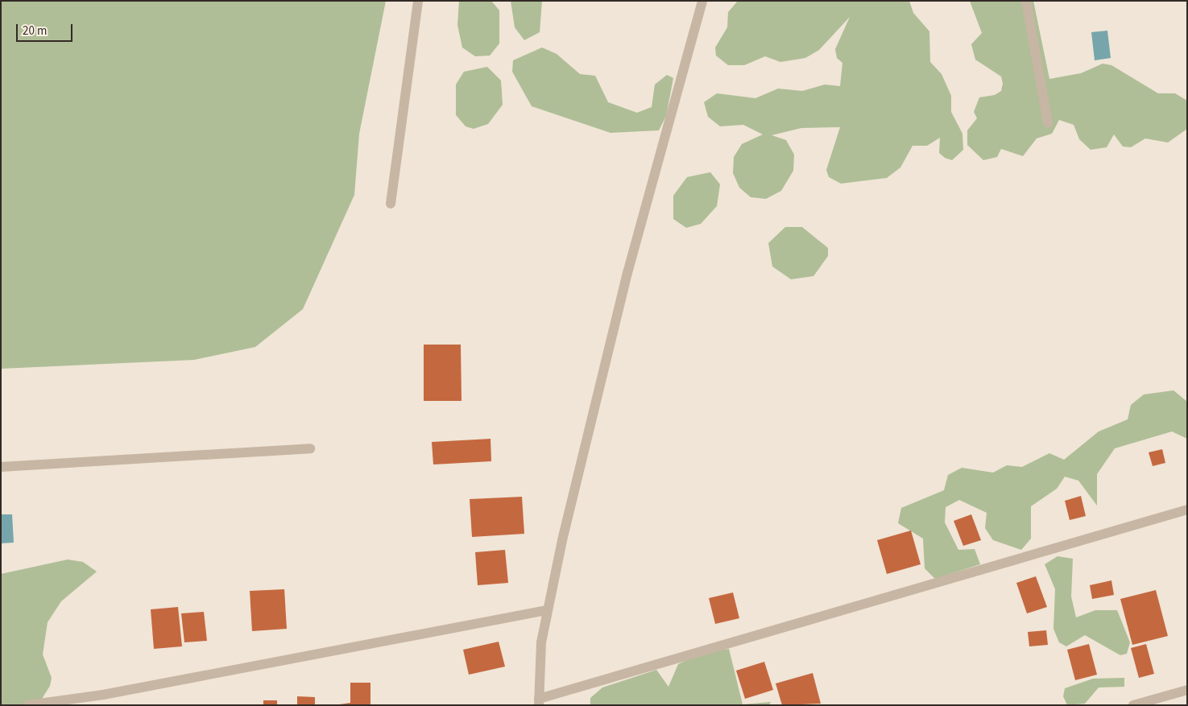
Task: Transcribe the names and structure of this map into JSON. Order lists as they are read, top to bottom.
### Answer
{
  "scale_bar": "20 m"
}
